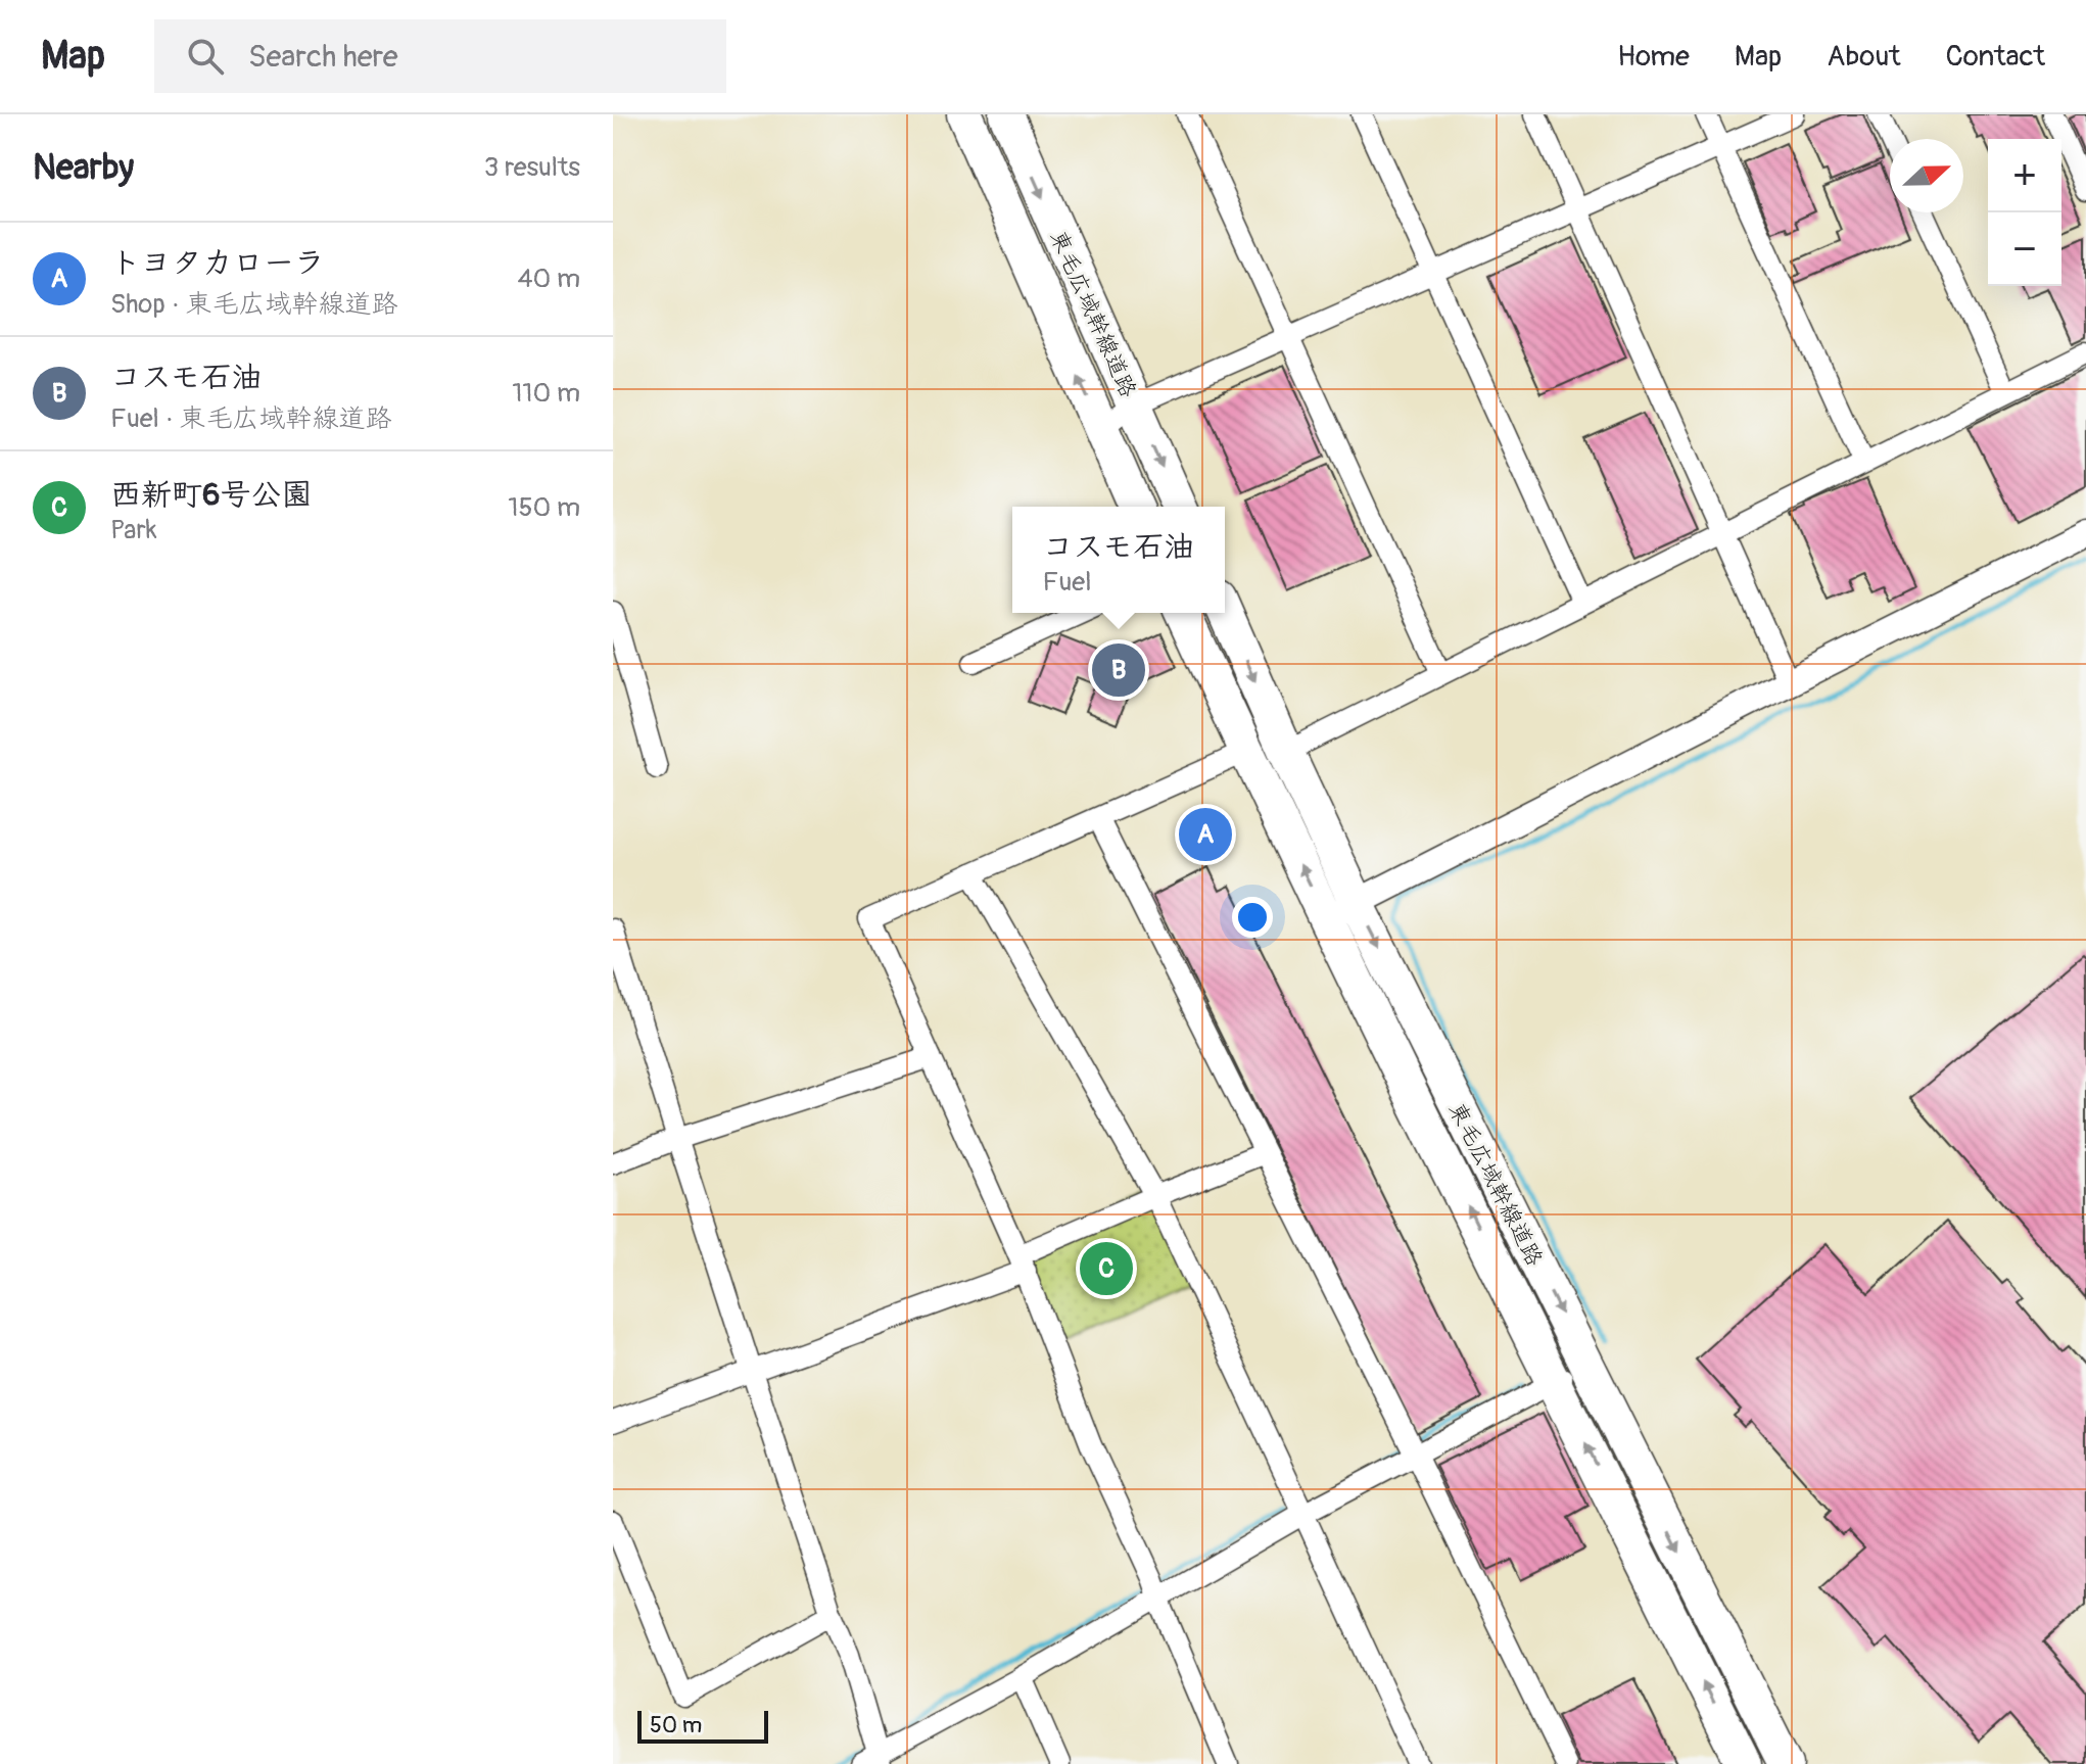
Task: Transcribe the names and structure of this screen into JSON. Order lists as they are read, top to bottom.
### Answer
{
  "streets": {
    "highway": ["東毛広域幹線道路"]
  },
  "scale_bar": "50 m",
  "north": "right",
  "page": {
    "header": "Map",
    "search": "Search here",
    "nav": [
      "Home",
      "Map",
      "About",
      "Contact"
    ],
    "heading": ["Nearby", "3 results"],
    "map_buttons": ["+", "−"],
    "list": [
      {
        "mark": "A",
        "name": "トヨタカローラ",
        "note": "Shop · 東毛広域幹線道路",
        "value": "40 m"
      },
      {
        "mark": "B",
        "name": "コスモ石油",
        "note": "Fuel · 東毛広域幹線道路",
        "value": "110 m"
      },
      {
        "mark": "C",
        "name": "西新町6号公園",
        "note": "Park",
        "value": "150 m"
      }
    ],
    "popup": ["コスモ石油", "Fuel"],
    "pins": ["B", "A", "C"],
    "scale": "50 m"
  }
}
